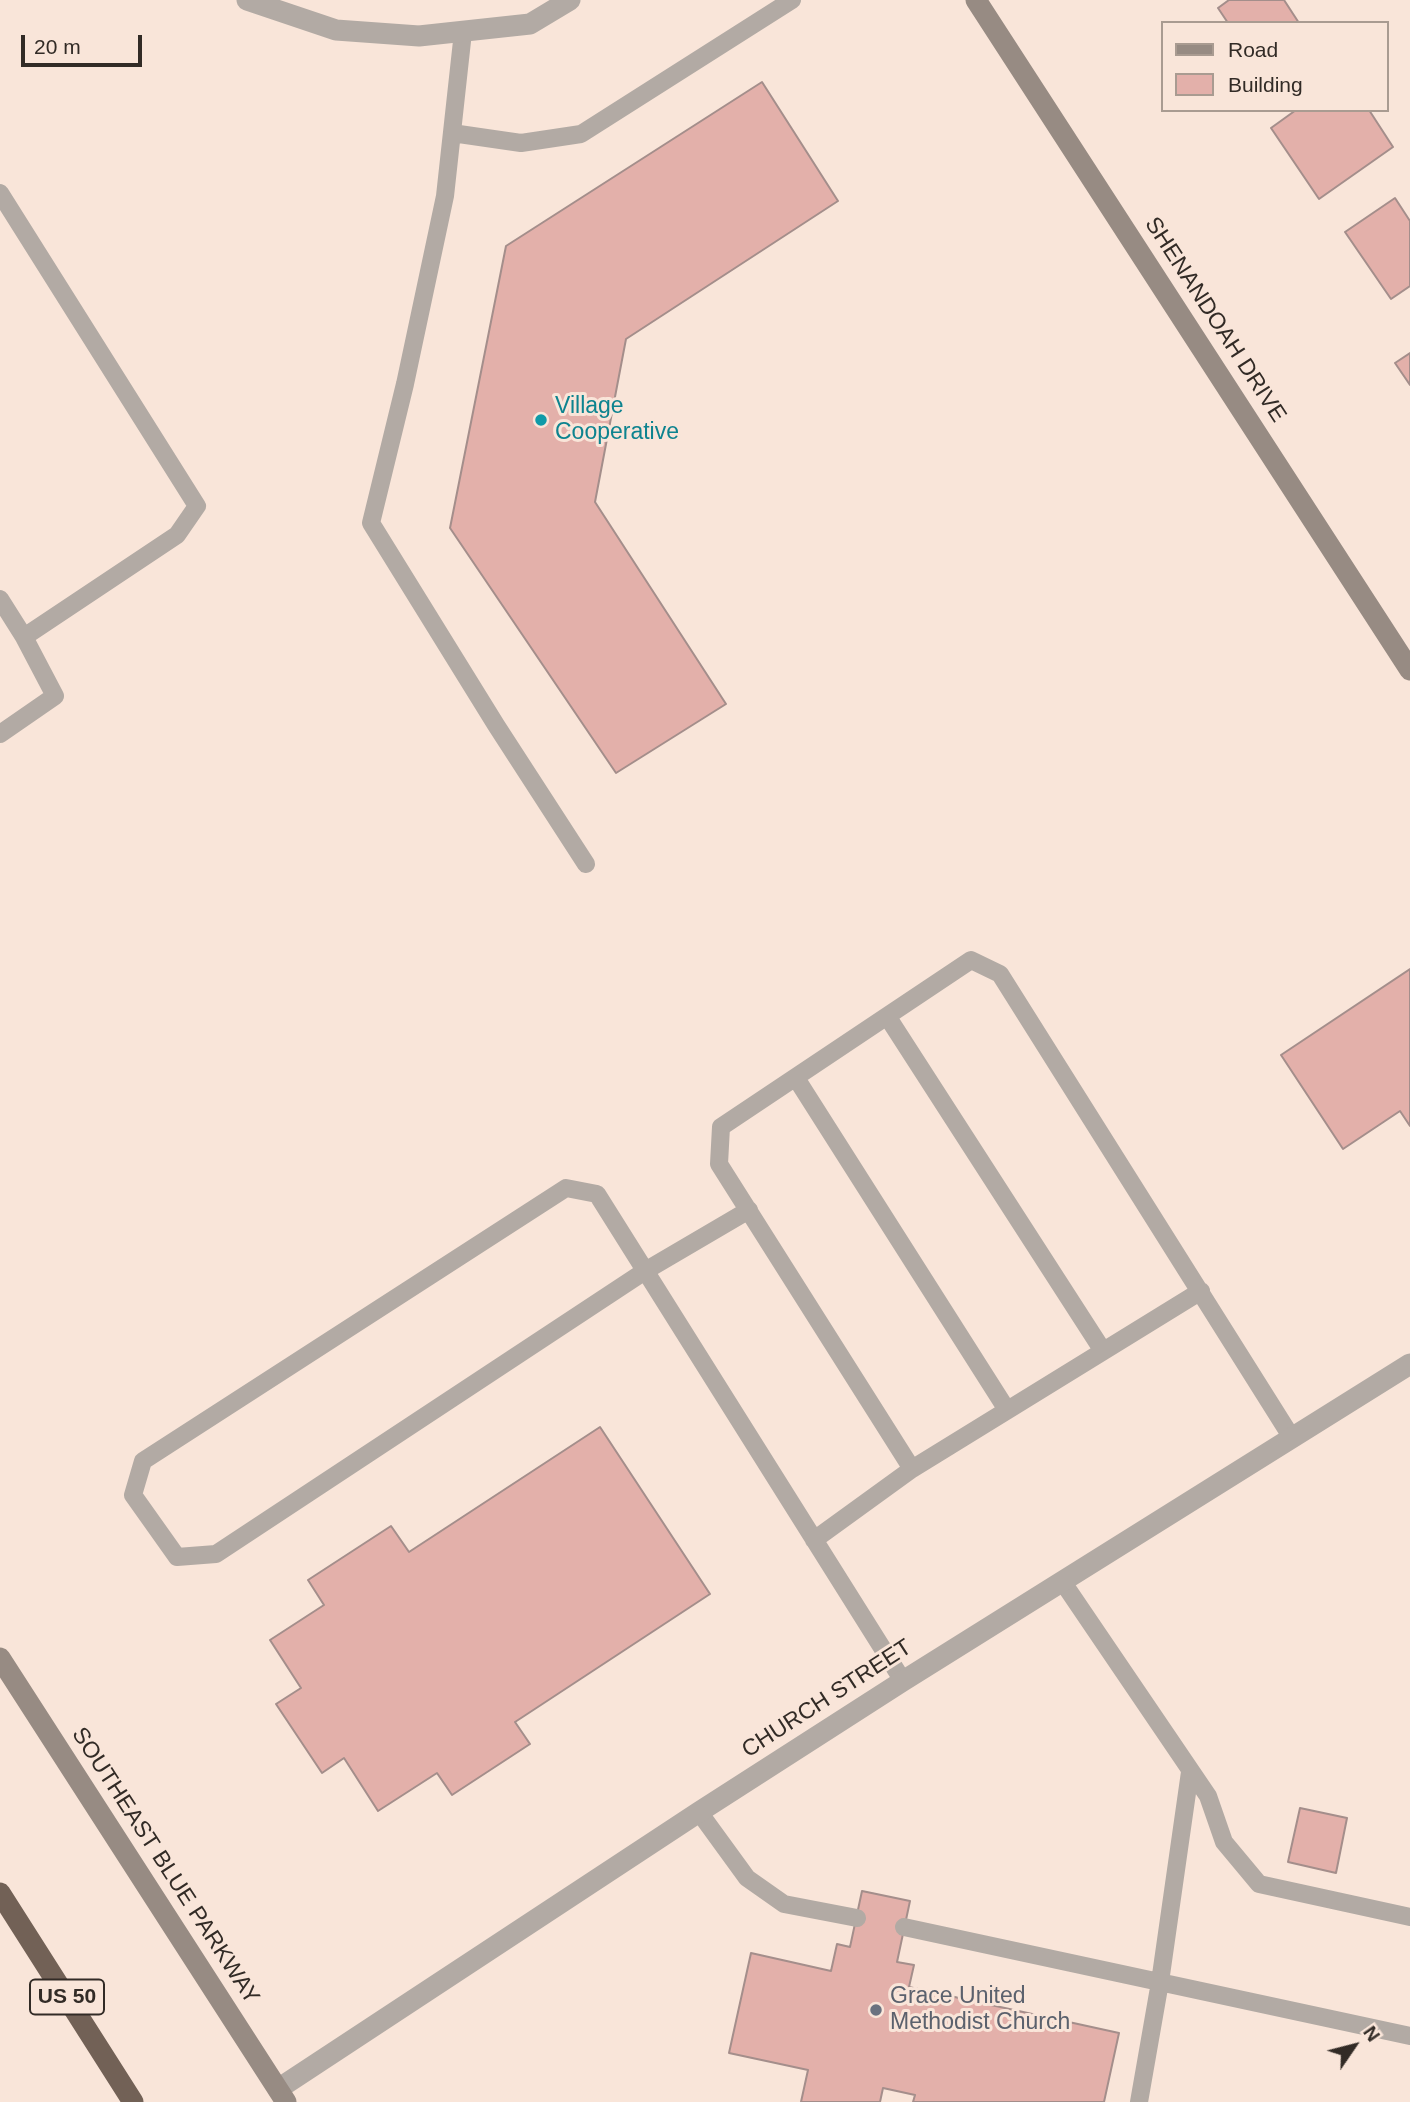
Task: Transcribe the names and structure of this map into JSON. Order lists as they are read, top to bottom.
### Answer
{
  "streets": {
    "highway": ["US 50"],
    "street": ["SHENANDOAH DRIVE", "CHURCH STREET", "SOUTHEAST BLUE PARKWAY"]
  },
  "crossings": [
    ["CHURCH STREET", "SOUTHEAST BLUE PARKWAY"]
  ],
  "places": ["Village Cooperative", "Grace United Methodist Church"],
  "legend": ["Road", "Building"],
  "scale_bar": "20 m",
  "north": "top right"
}
